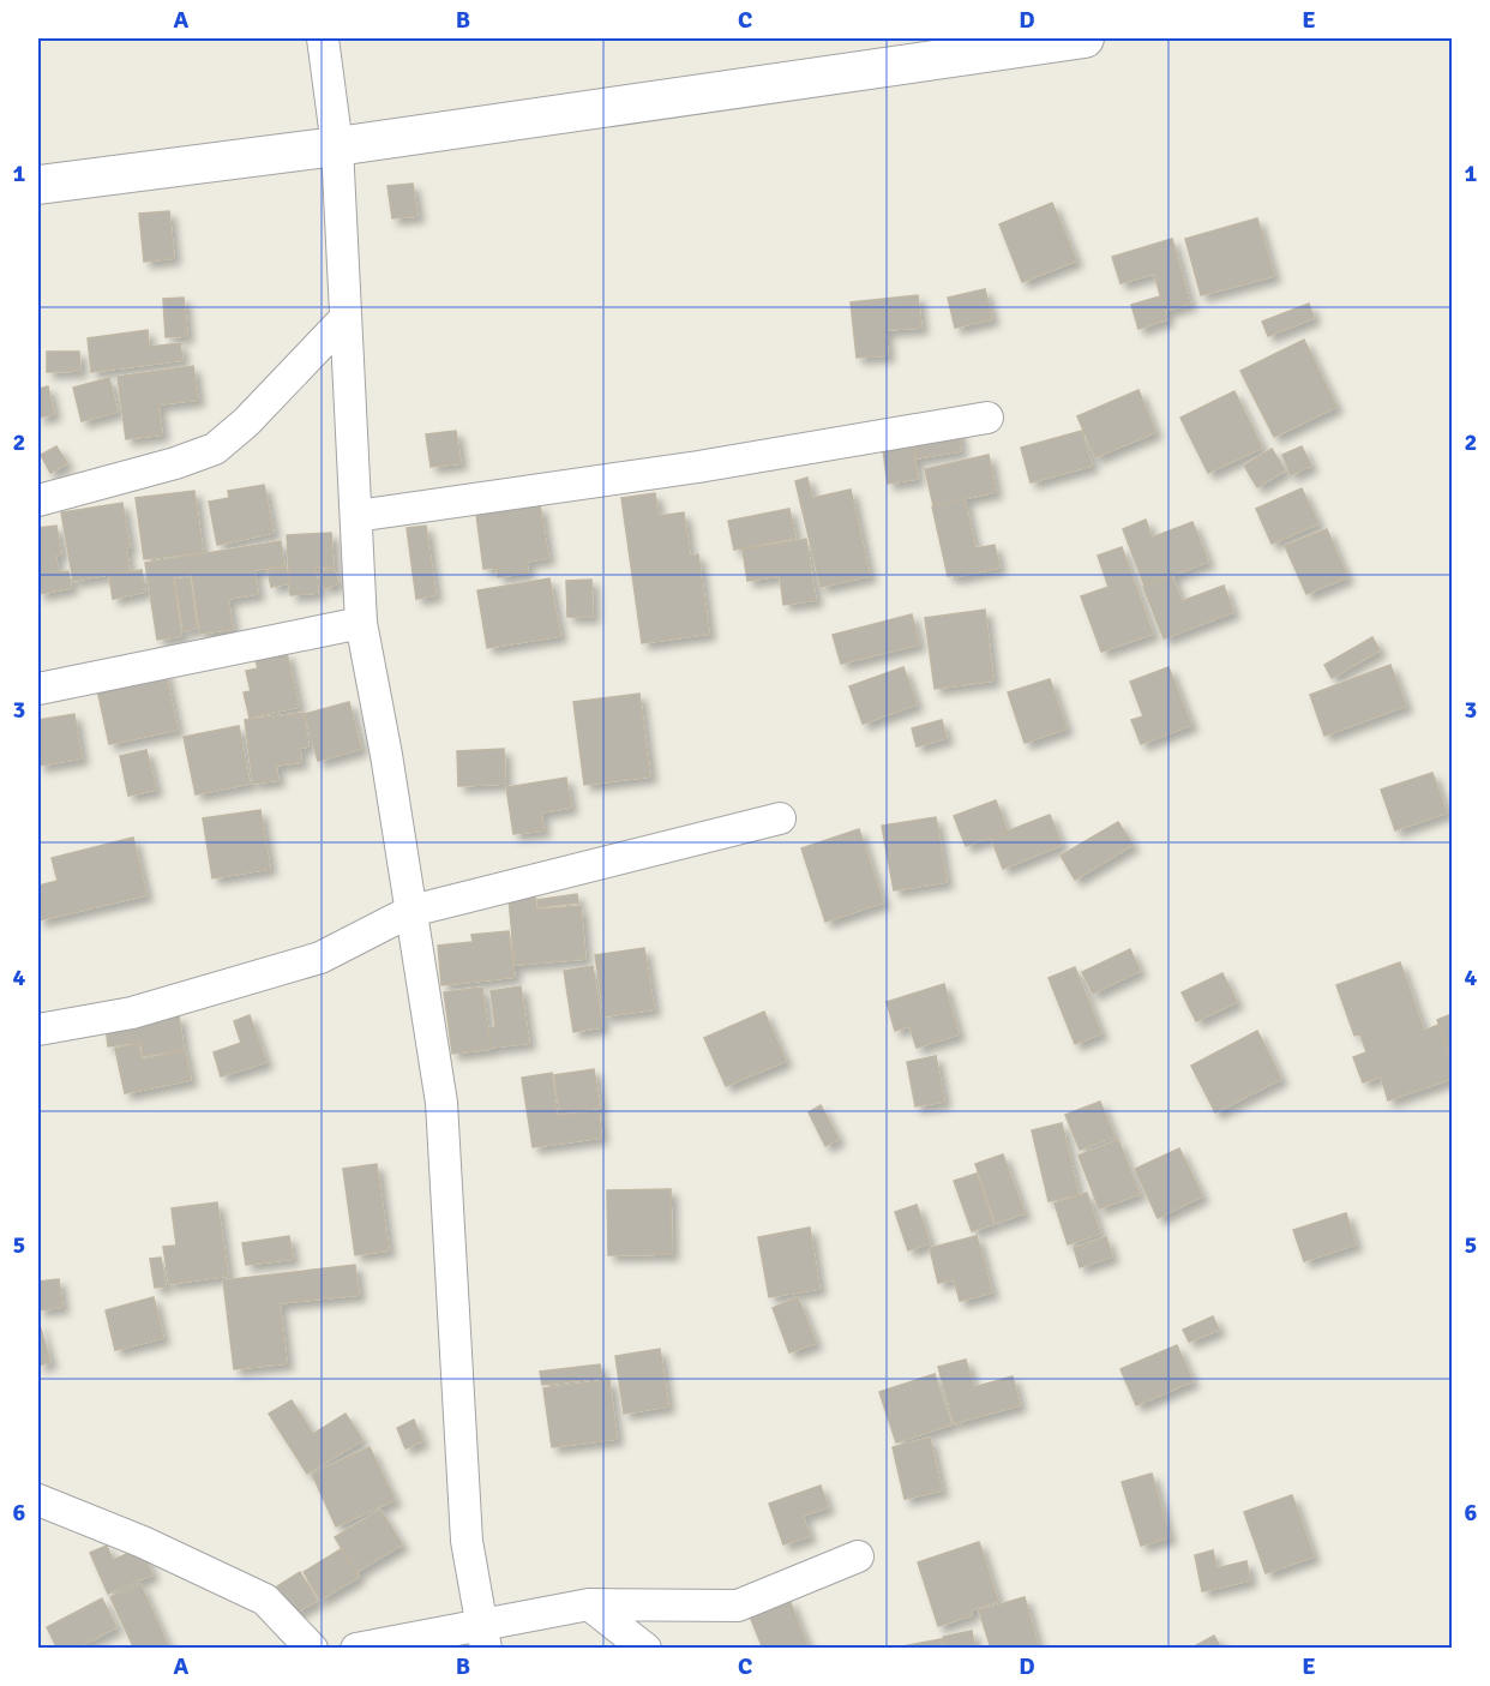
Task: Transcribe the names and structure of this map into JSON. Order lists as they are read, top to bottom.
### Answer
{
  "grid": {
    "columns": [
      "A",
      "B",
      "C",
      "D",
      "E"
    ],
    "rows": [
      "1",
      "2",
      "3",
      "4",
      "5",
      "6"
    ]
  }
}
